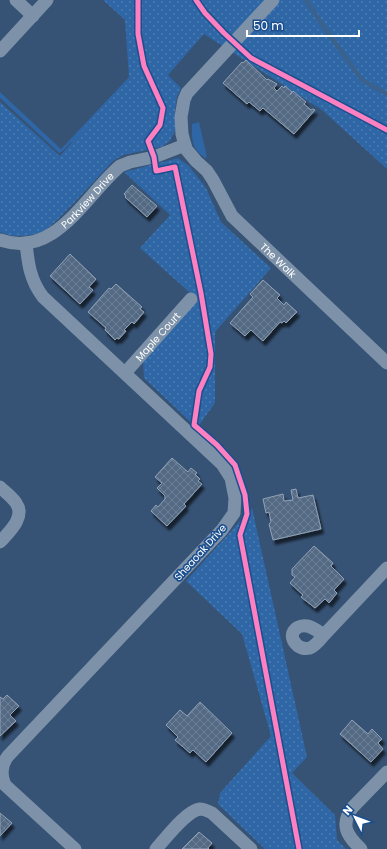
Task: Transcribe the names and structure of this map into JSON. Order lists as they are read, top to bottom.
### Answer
{
  "streets": {
    "street": [
      "Parkview Drive",
      "The Walk",
      "Maple Court",
      "Sheaoak Drive"
    ]
  },
  "crossings": [
    ["Parkview Drive", "The Walk"],
    ["Parkview Drive", "Sheaoak Drive"],
    ["Maple Court", "Sheaoak Drive"]
  ],
  "scale_bar": "50 m",
  "north": "top left"
}
